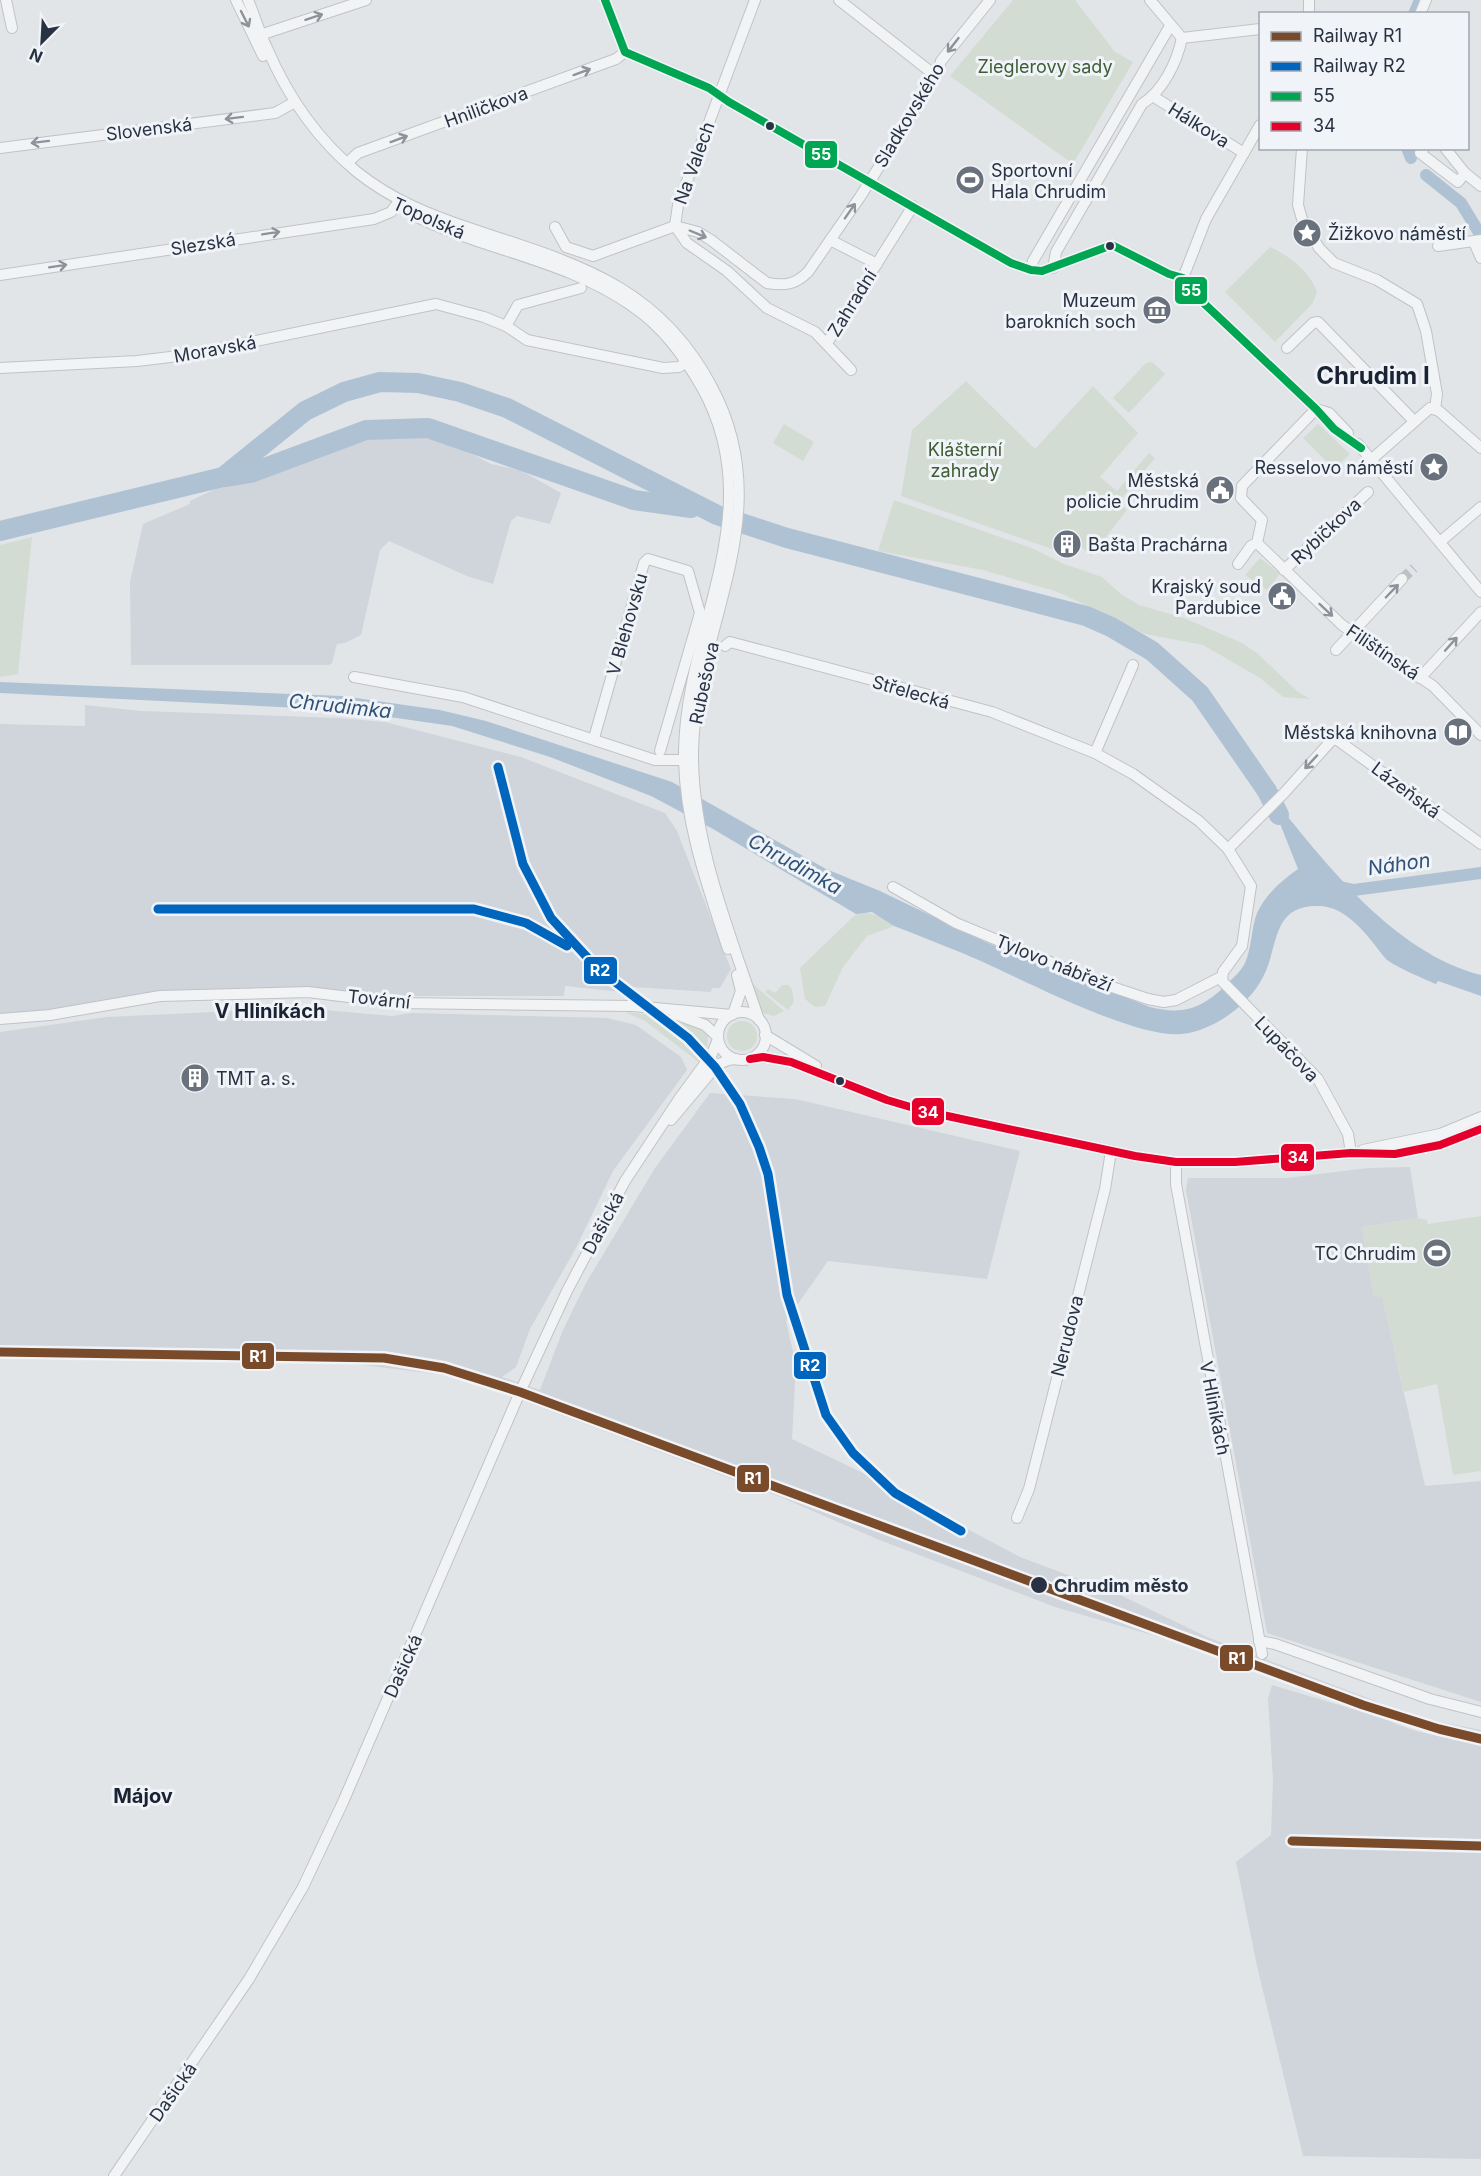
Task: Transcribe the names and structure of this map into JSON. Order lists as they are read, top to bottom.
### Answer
{
  "streets": {
    "street": [
      "Hniličkova",
      "Sladkovského",
      "Hálkova",
      "Slovenská",
      "Na Valech",
      "Topolská",
      "Slezská",
      "Zahradní",
      "Moravská",
      "Rybičkova",
      "V Blehovsku",
      "Filištínská",
      "Rubešova",
      "Střelecká",
      "Lázeňská",
      "Tylovo nábřeží",
      "Tovární",
      "Lupáčova",
      "Dašická",
      "Nerudova",
      "V Hliníkách"
    ]
  },
  "crossings": [
    ["Hniličkova", "Topolská"],
    ["Sladkovského", "Na Valech"],
    ["Sladkovského", "Zahradní"],
    ["Slovenská", "Topolská"],
    ["Na Valech", "Zahradní"],
    ["Topolská", "Slezská"],
    ["Topolská", "Rubešova"],
    ["Rybičkova", "Filištínská"],
    ["Rubešova", "Tovární"],
    ["Rubešova", "Dašická"],
    ["Střelecká", "Lázeňská"],
    ["Střelecká", "Tylovo nábřeží"],
    ["Tylovo nábřeží", "Lupáčova"],
    ["Tovární", "Dašická"]
  ],
  "one_way": ["Hniličkova", "Slovenská", "Slezská"],
  "districts": ["Chrudim I", "V Hliníkách", "Májov"],
  "water": ["Chrudimka", "Náhon"],
  "parks": ["Zieglerovy sady", "Klášterní zahrady"],
  "places": {
    "sports": ["Sportovní Hala Chrudim", "TC Chrudim"],
    "place": ["Žižkovo náměstí", "Resselovo náměstí"],
    "museum": ["Muzeum barokních soch"],
    "public building": ["Městská policie Chrudim", "Krajský soud Pardubice"],
    "building": ["Bašta Prachárna", "TMT a. s."],
    "library": ["Městská knihovna"],
    "other": ["Chrudim město"]
  },
  "lines": [
    "transit line 55",
    "rail line R2",
    "transit line 34",
    "rail line R1"
  ],
  "legend": [
    "Railway R1",
    "Railway R2",
    "55",
    "34"
  ],
  "north": "bottom left"
}
